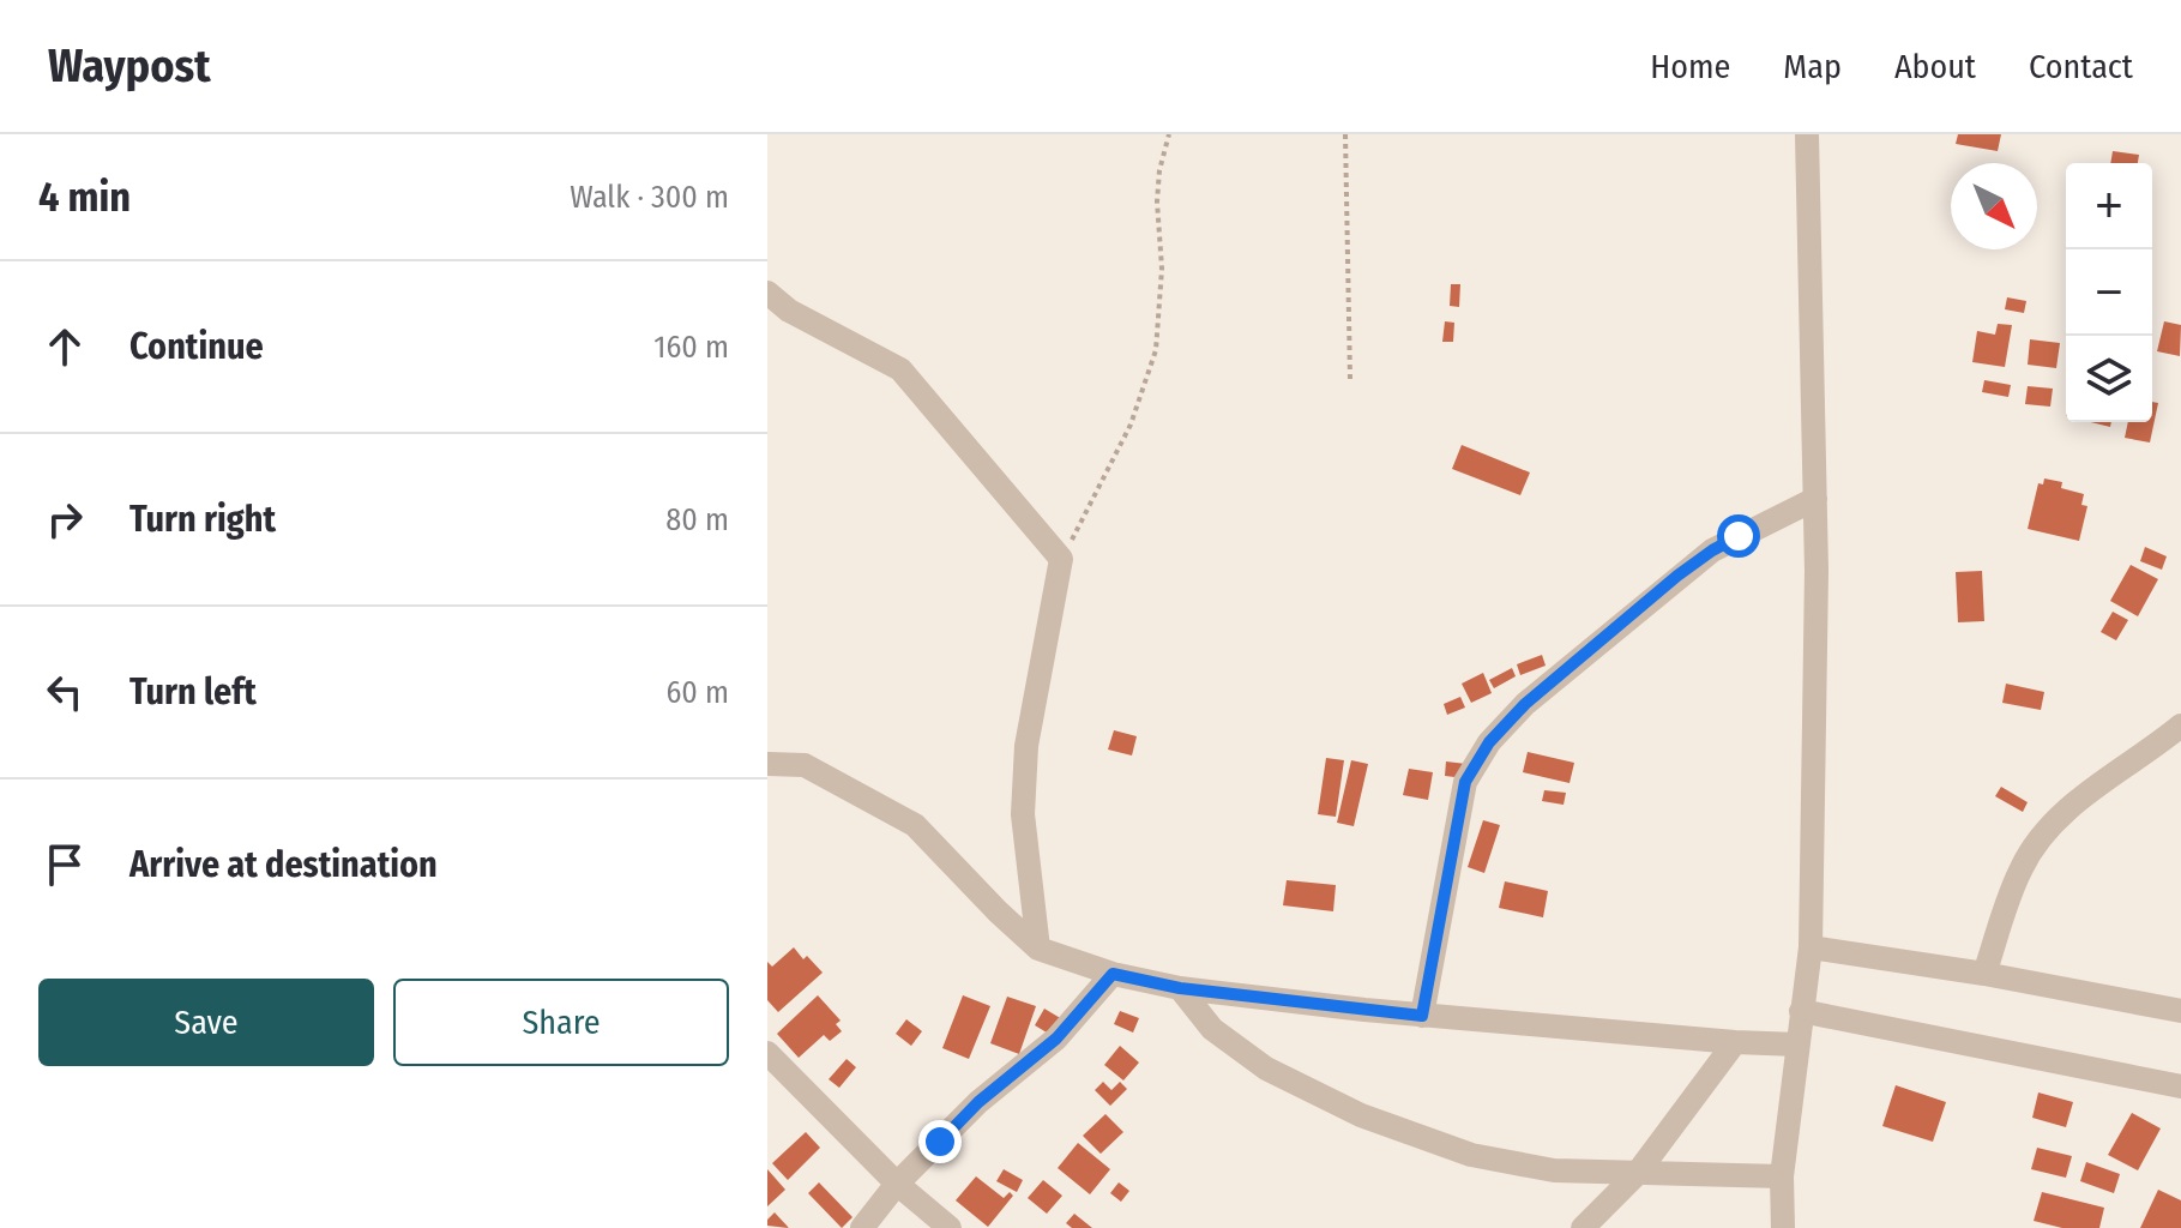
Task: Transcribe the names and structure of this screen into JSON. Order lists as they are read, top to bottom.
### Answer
{
  "north": "bottom right",
  "page": {
    "header": "Waypost",
    "nav": [
      "Home",
      "Map",
      "About",
      "Contact"
    ],
    "heading": ["4 min", "Walk · 300 m"],
    "map_buttons": ["+", "−"],
    "list": [
      ["Continue", "160 m"],
      ["Turn right", "80 m"],
      ["Turn left", "60 m"],
      "Arrive at destination"
    ],
    "buttons": ["Save", "Share"]
  }
}
